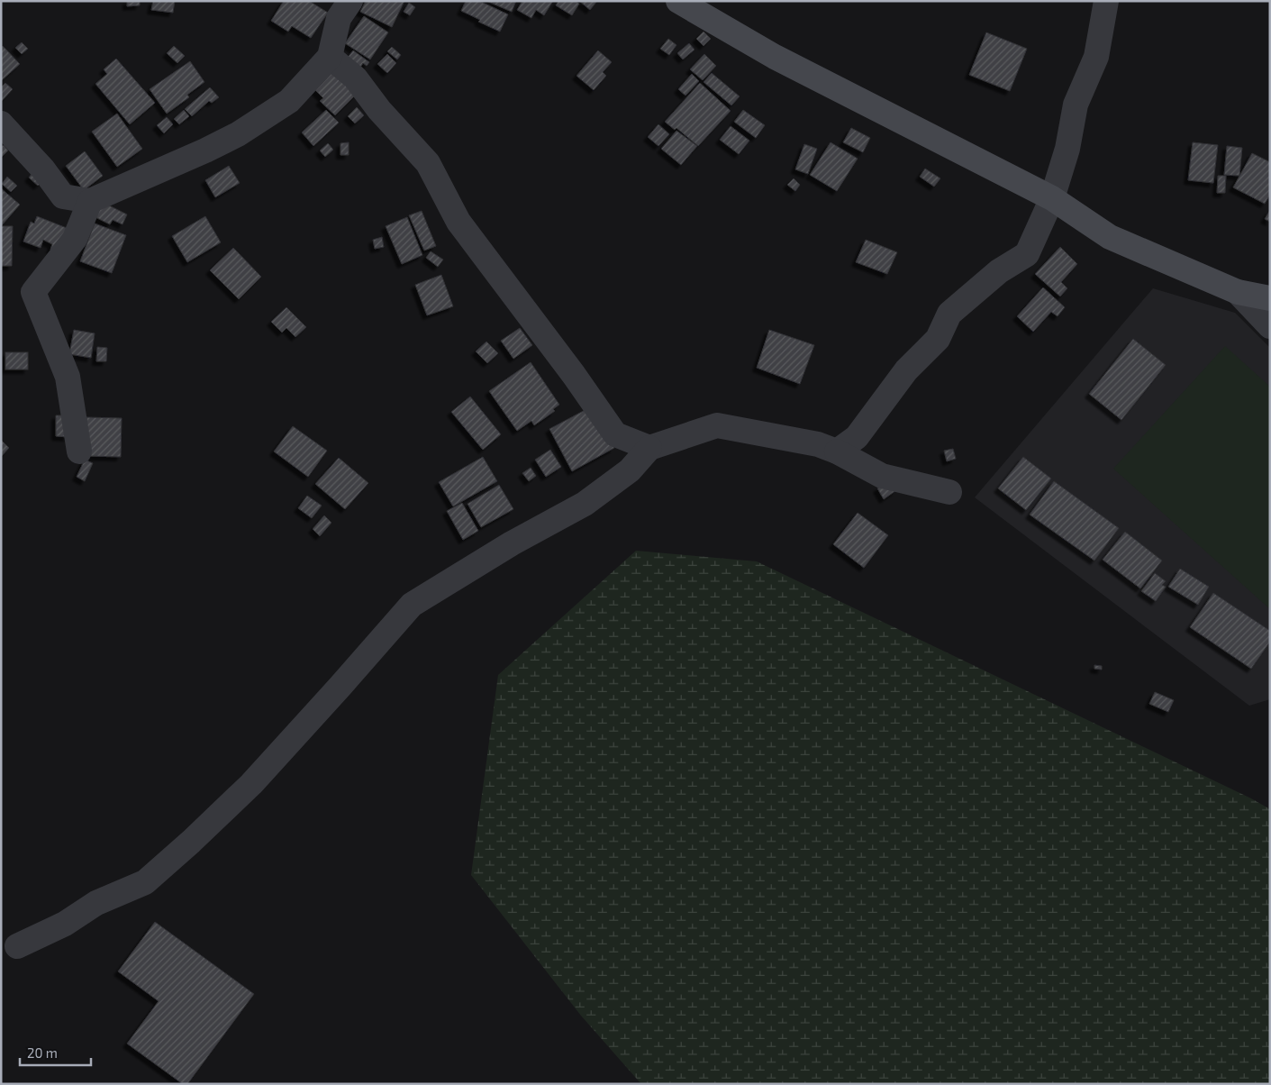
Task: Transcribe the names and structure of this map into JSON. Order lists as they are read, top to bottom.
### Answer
{
  "scale_bar": "20 m"
}
